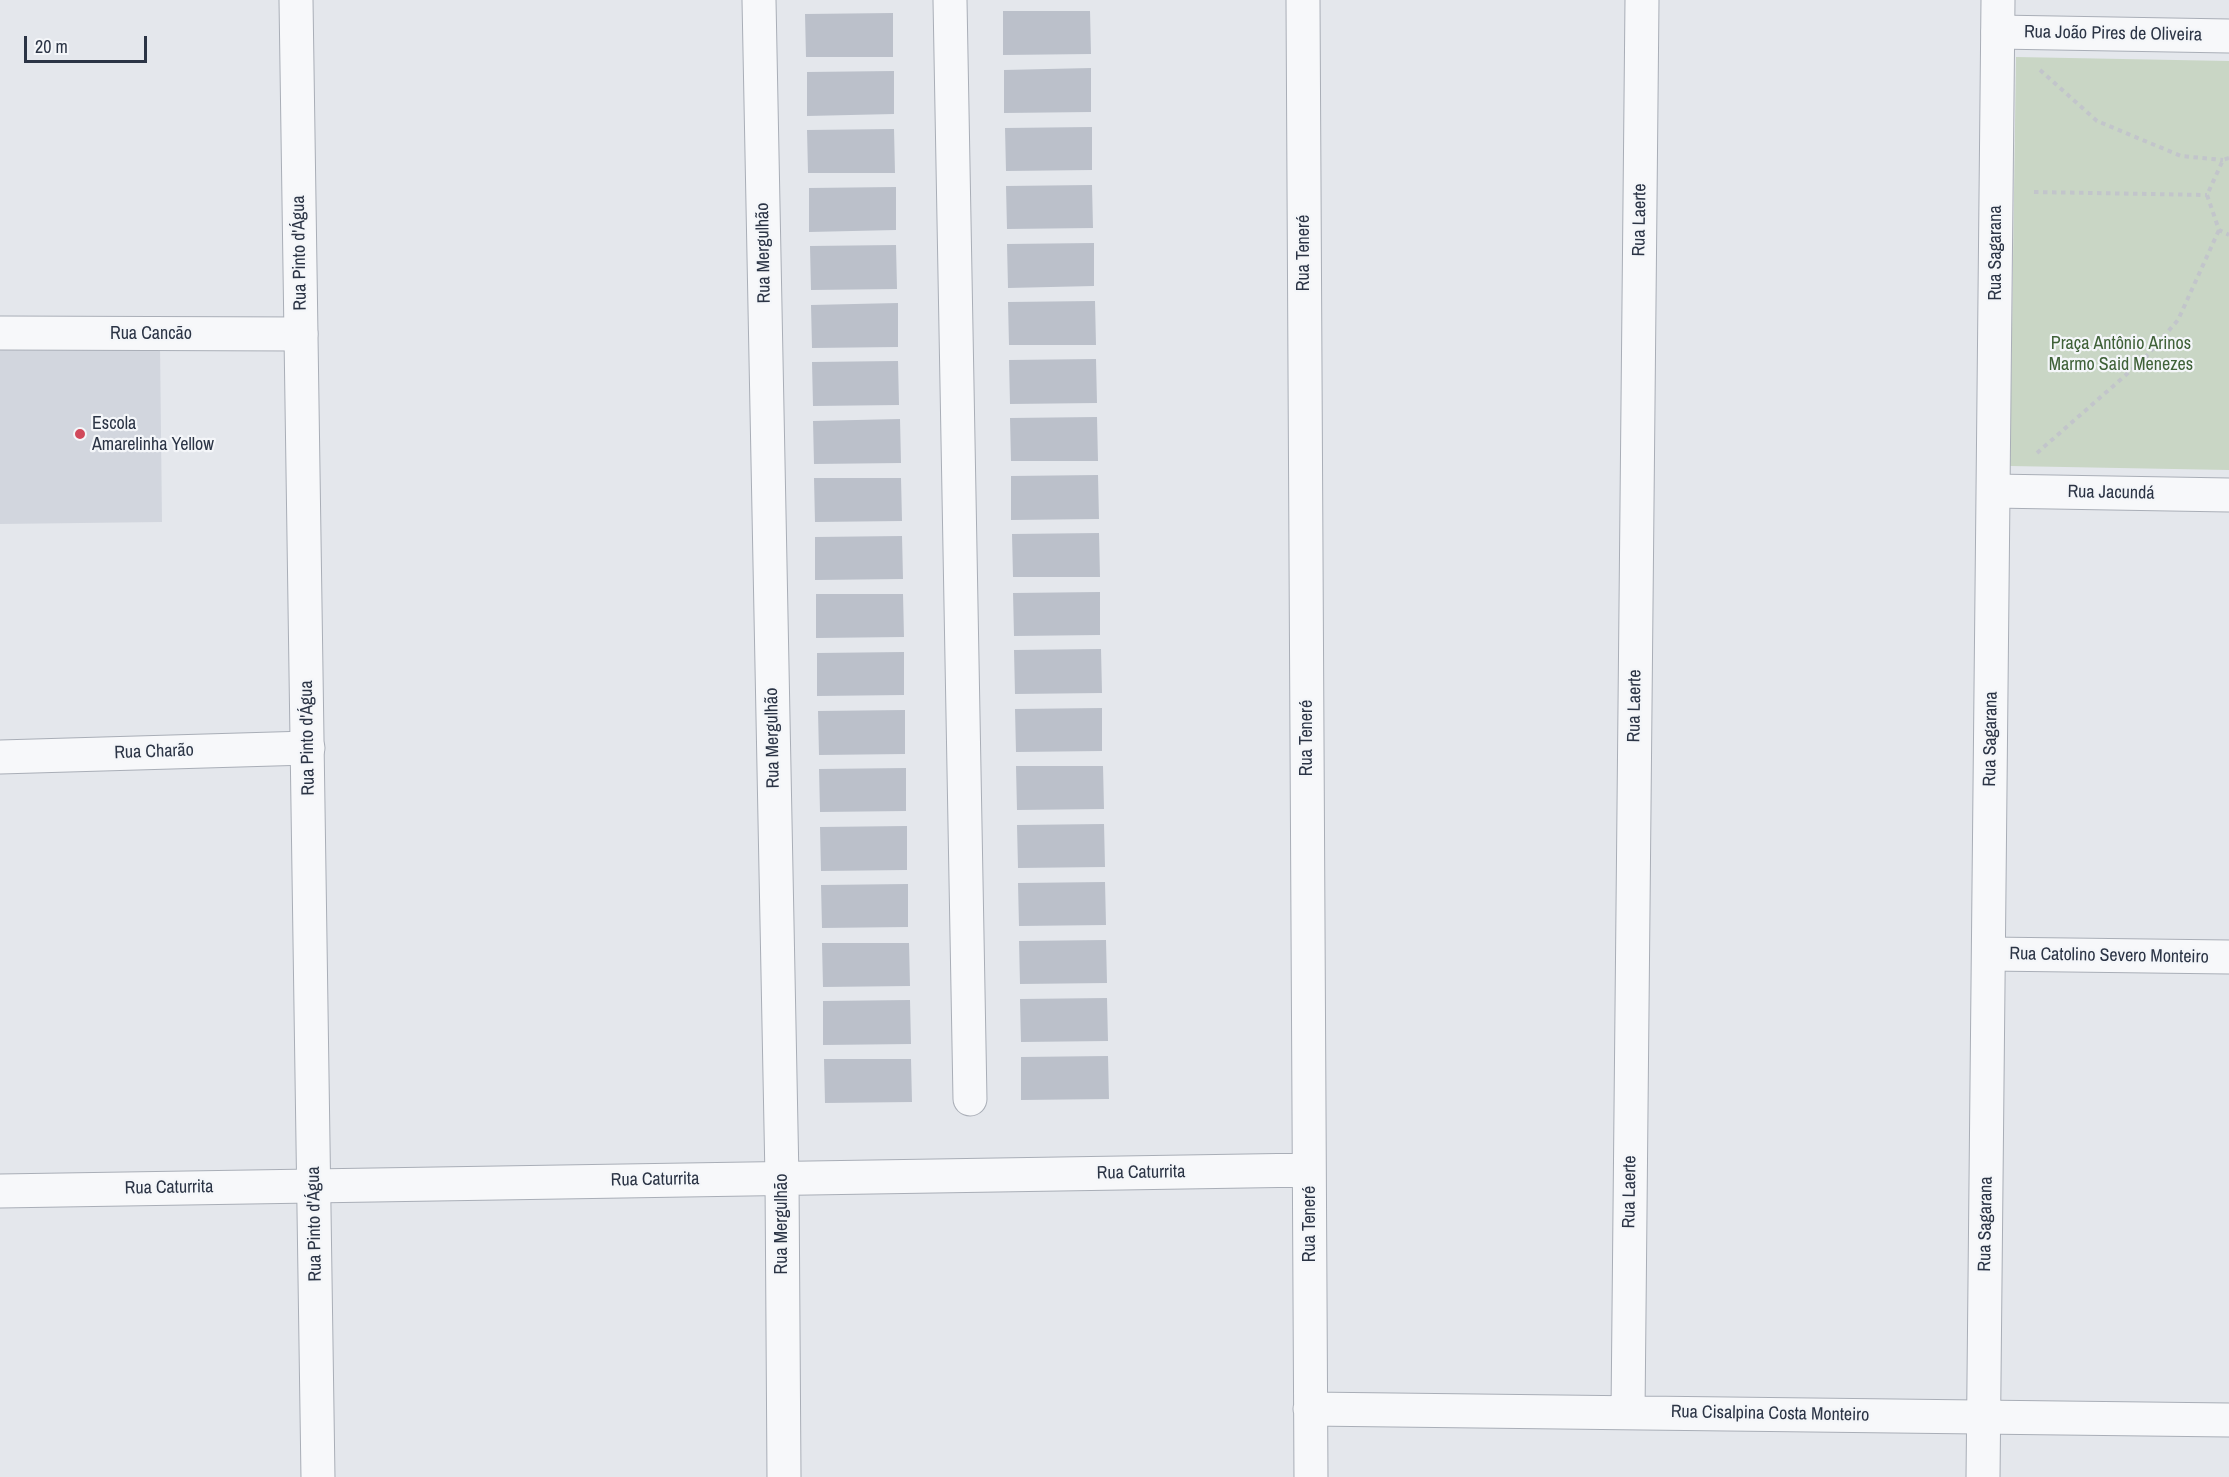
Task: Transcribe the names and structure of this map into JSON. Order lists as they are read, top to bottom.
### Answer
{
  "streets": {
    "street": [
      "Rua João Pires de Oliveira",
      "Rua Laerte",
      "Rua Pinto d'Água",
      "Rua Mergulhão",
      "Rua Teneré",
      "Rua Sagarana",
      "Rua Cancão",
      "Rua Jacundá",
      "Rua Charão",
      "Rua Catolino Severo Monteiro",
      "Rua Caturrita",
      "Rua Cisalpina Costa Monteiro"
    ]
  },
  "crossings": [
    ["Rua João Pires de Oliveira", "Rua Sagarana"],
    ["Rua Laerte", "Rua Cisalpina Costa Monteiro"],
    ["Rua Pinto d'Água", "Rua Cancão"],
    ["Rua Pinto d'Água", "Rua Charão"],
    ["Rua Pinto d'Água", "Rua Caturrita"],
    ["Rua Mergulhão", "Rua Caturrita"],
    ["Rua Teneré", "Rua Caturrita"],
    ["Rua Teneré", "Rua Cisalpina Costa Monteiro"],
    ["Rua Sagarana", "Rua Jacundá"],
    ["Rua Sagarana", "Rua Catolino Severo Monteiro"],
    ["Rua Sagarana", "Rua Cisalpina Costa Monteiro"]
  ],
  "parks": ["Praça Antônio Arinos Marmo Said Menezes"],
  "places": ["Escola Amarelinha Yellow"],
  "scale_bar": "20 m"
}
